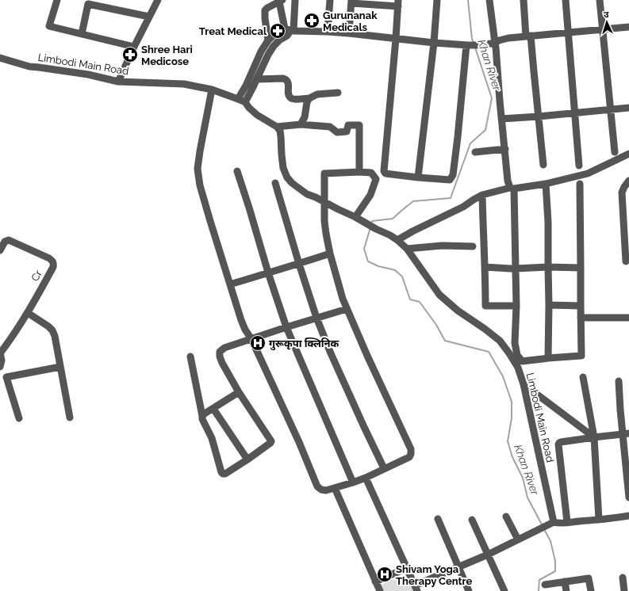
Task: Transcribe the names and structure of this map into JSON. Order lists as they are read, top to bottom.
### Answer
{
  "streets": {
    "street": ["Limbodi Main Road", "Cr"]
  },
  "water": ["Khan River"],
  "places": {
    "pharmacy": ["Gurunanak Medicals", "Treat Medical", "Shree Hari Medicose"],
    "hospital": ["गुरूकृपा क्लिनिक", "Shivam Yoga Therapy Centre"]
  },
  "north": "top"
}
